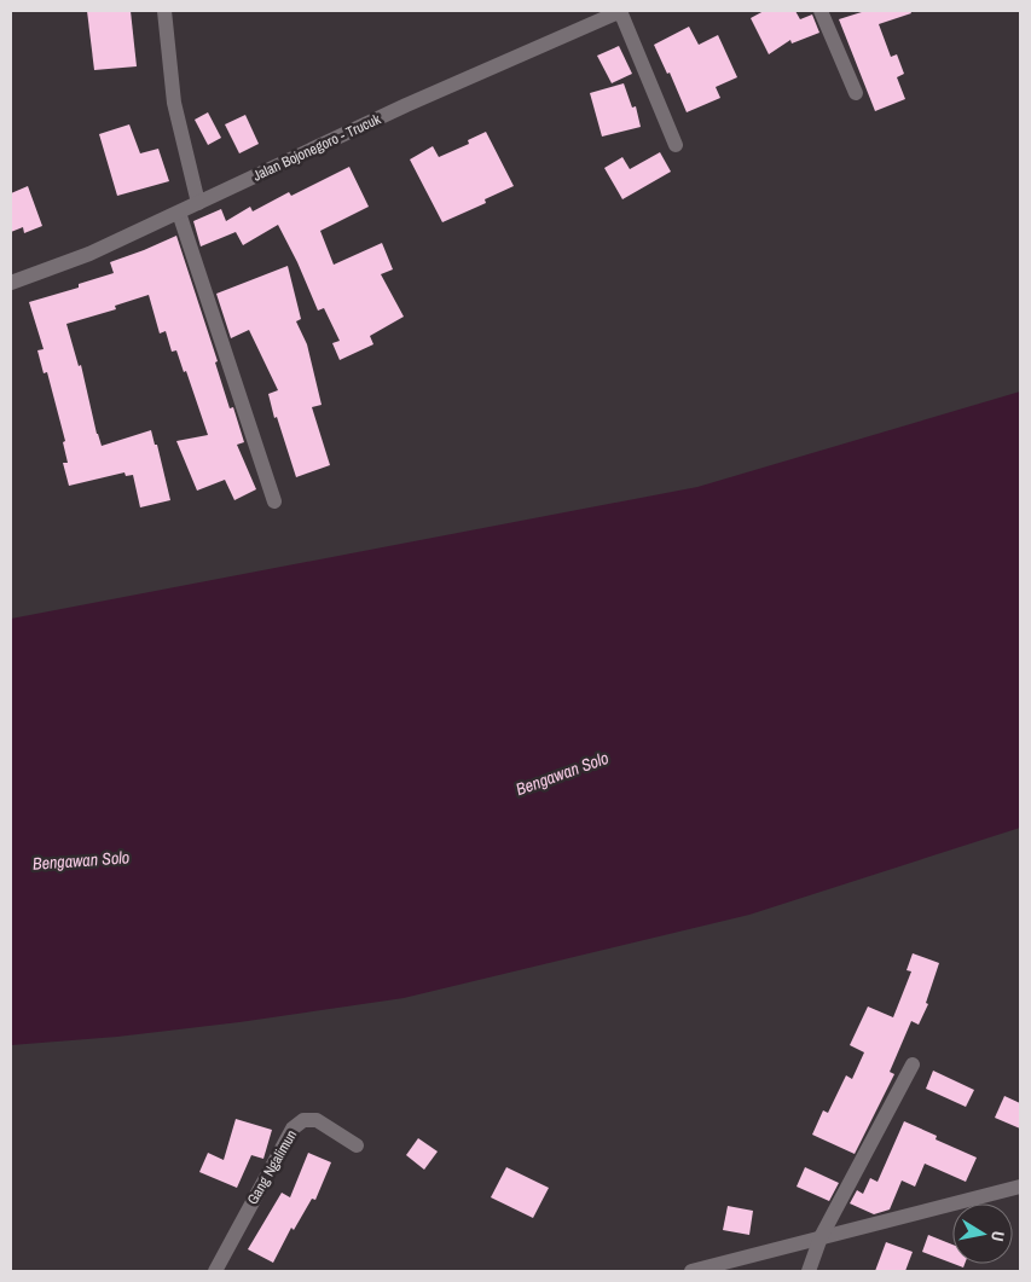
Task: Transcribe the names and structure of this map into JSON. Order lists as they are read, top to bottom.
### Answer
{
  "streets": {
    "street": ["Jalan Bojonegoro - Trucuk", "Gang Ngalimun"]
  },
  "water": ["Bengawan Solo"],
  "north": "right"
}
